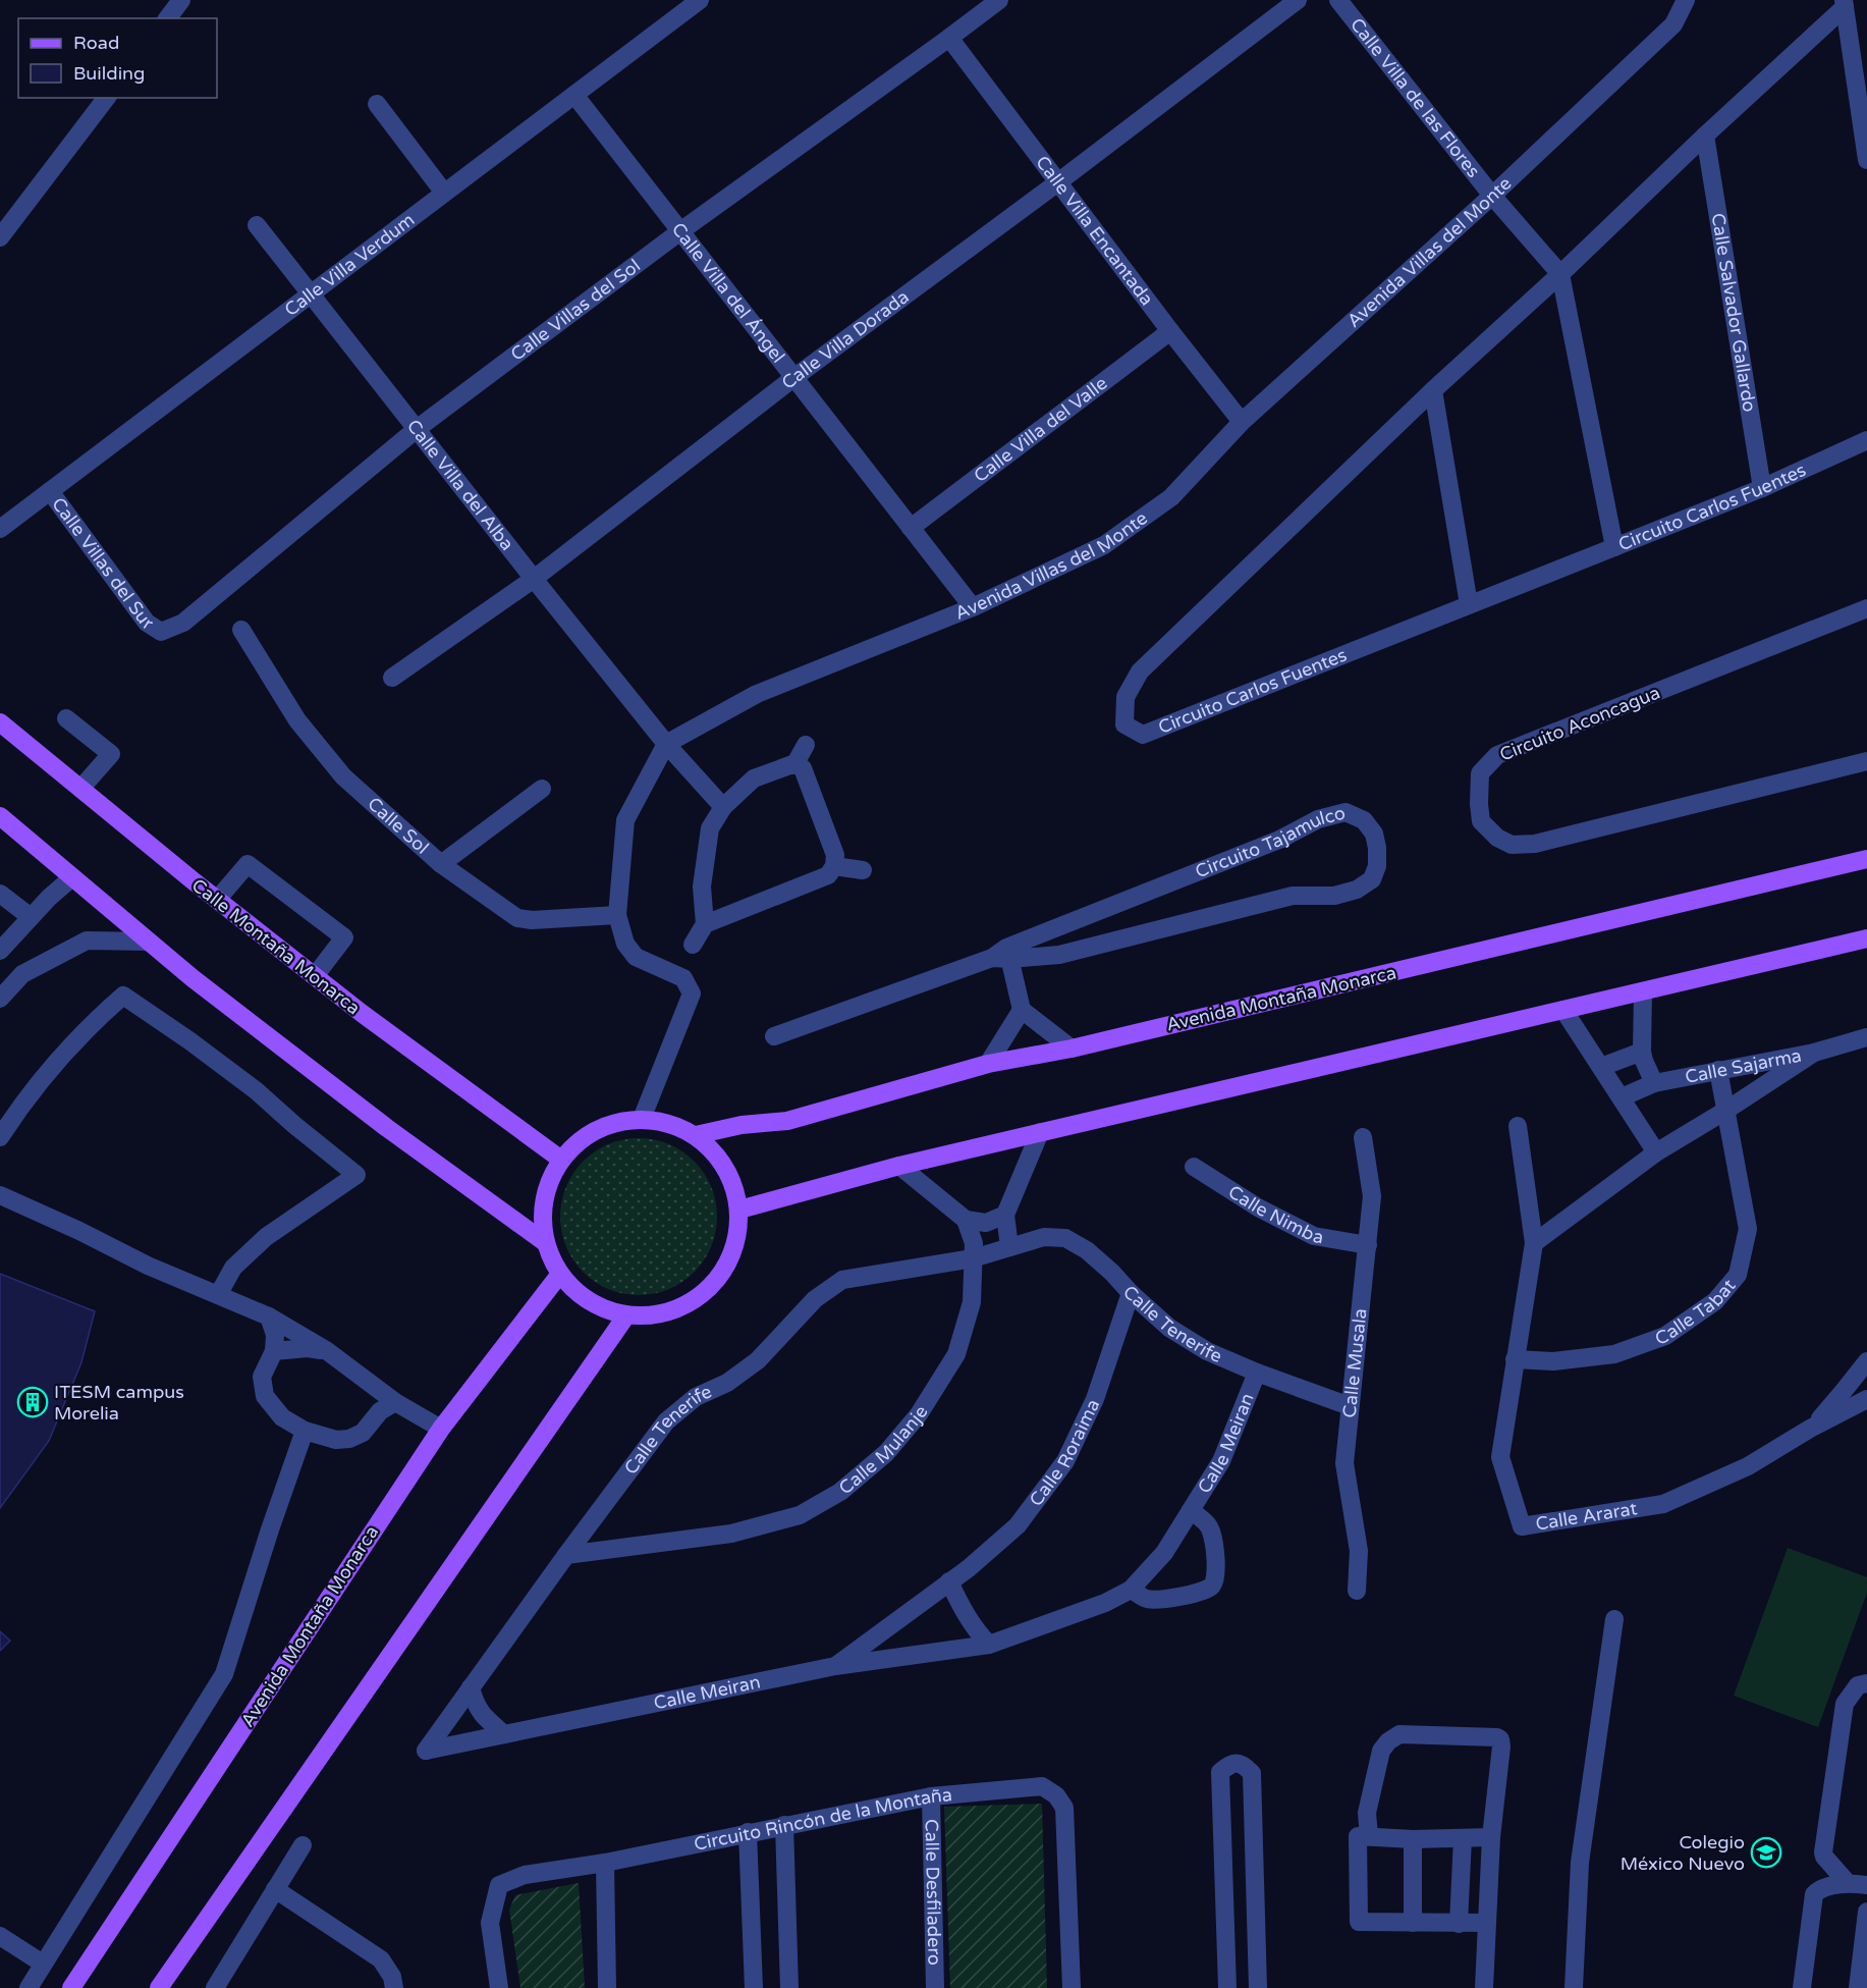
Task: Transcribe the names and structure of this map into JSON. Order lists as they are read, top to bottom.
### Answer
{
  "streets": {
    "main road": ["Calle Montaña Monarca", "Avenida Montaña Monarca"],
    "street": [
      "Calle Villa de las Flores",
      "Calle Villa Encantada",
      "Avenida Villas del Monte",
      "Calle Villa Verdum",
      "Calle Villa del Ángel",
      "Calle Villas del Sol",
      "Calle Salvador Gallardo",
      "Calle Villa Dorada",
      "Calle Villa del Valle",
      "Calle Villa del Alba",
      "Circuito Carlos Fuentes",
      "Calle Villas del Sur",
      "Circuito Aconcagua",
      "Calle Sol",
      "Circuito Tajamulco",
      "Calle Sajarma",
      "Calle Nimba",
      "Calle Tabat",
      "Calle Tenerife",
      "Calle Musala",
      "Calle Meiran",
      "Calle Mulanje",
      "Calle Roraima",
      "Calle Ararat",
      "Circuito Rincón de la Montaña",
      "Calle Desfiladero"
    ]
  },
  "crossings": [
    ["Calle Villa de las Flores", "Avenida Villas del Monte"],
    ["Calle Villa Encantada", "Avenida Villas del Monte"],
    ["Calle Villa Encantada", "Calle Villas del Sol"],
    ["Calle Villa Encantada", "Calle Villa Dorada"],
    ["Calle Villa Encantada", "Calle Villa del Valle"],
    ["Avenida Villas del Monte", "Calle Villa del Ángel"],
    ["Avenida Villas del Monte", "Calle Villa del Alba"],
    ["Calle Villa Verdum", "Calle Villa del Ángel"],
    ["Calle Villa Verdum", "Calle Villa del Alba"],
    ["Calle Villa Verdum", "Calle Villas del Sur"],
    ["Calle Villa del Ángel", "Calle Villas del Sol"],
    ["Calle Villa del Ángel", "Calle Villa Dorada"],
    ["Calle Villa del Ángel", "Calle Villa del Valle"],
    ["Calle Villas del Sol", "Calle Villa del Alba"],
    ["Calle Villas del Sol", "Calle Villas del Sur"],
    ["Calle Salvador Gallardo", "Circuito Carlos Fuentes"],
    ["Calle Villa Dorada", "Calle Villa del Alba"],
    ["Calle Montaña Monarca", "Avenida Montaña Monarca"],
    ["Calle Sajarma", "Calle Tabat"],
    ["Calle Nimba", "Calle Musala"],
    ["Calle Tabat", "Calle Ararat"],
    ["Calle Tenerife", "Calle Musala"],
    ["Calle Tenerife", "Calle Meiran"],
    ["Calle Tenerife", "Calle Mulanje"],
    ["Calle Tenerife", "Calle Roraima"],
    ["Calle Meiran", "Calle Roraima"],
    ["Circuito Rincón de la Montaña", "Calle Desfiladero"]
  ],
  "places": {
    "building": ["ITESM campus Morelia"],
    "school or university": ["Colegio México Nuevo"]
  },
  "legend": ["Road", "Building"]
}
